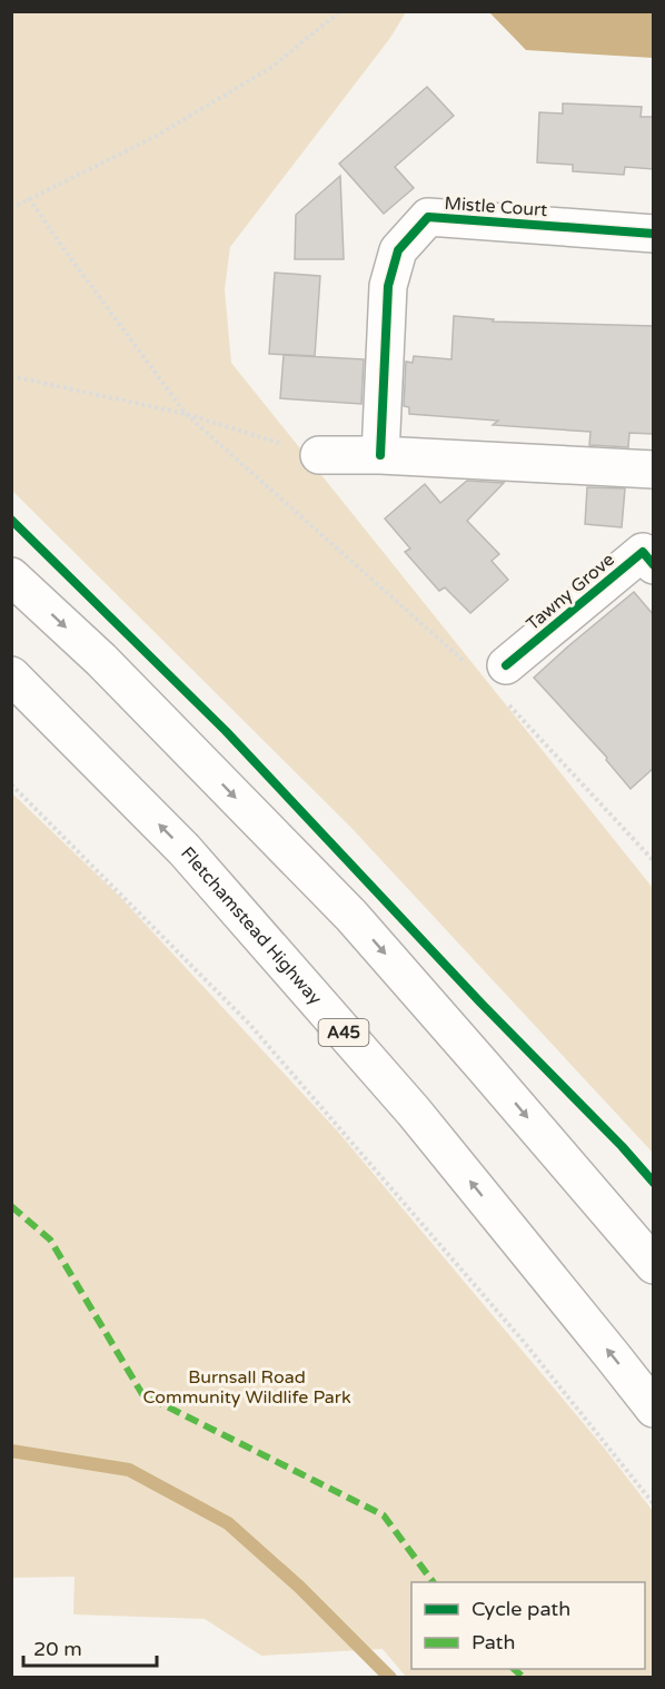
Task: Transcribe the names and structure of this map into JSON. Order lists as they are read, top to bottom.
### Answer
{
  "streets": {
    "main road": [
      "Mistle Court",
      "Tawny Grove",
      "Fletchamstead Highway",
      "A45"
    ]
  },
  "parks": ["Burnsall Road Community Wildlife Park"],
  "legend": ["Cycle path", "Path"],
  "scale_bar": "20 m"
}
